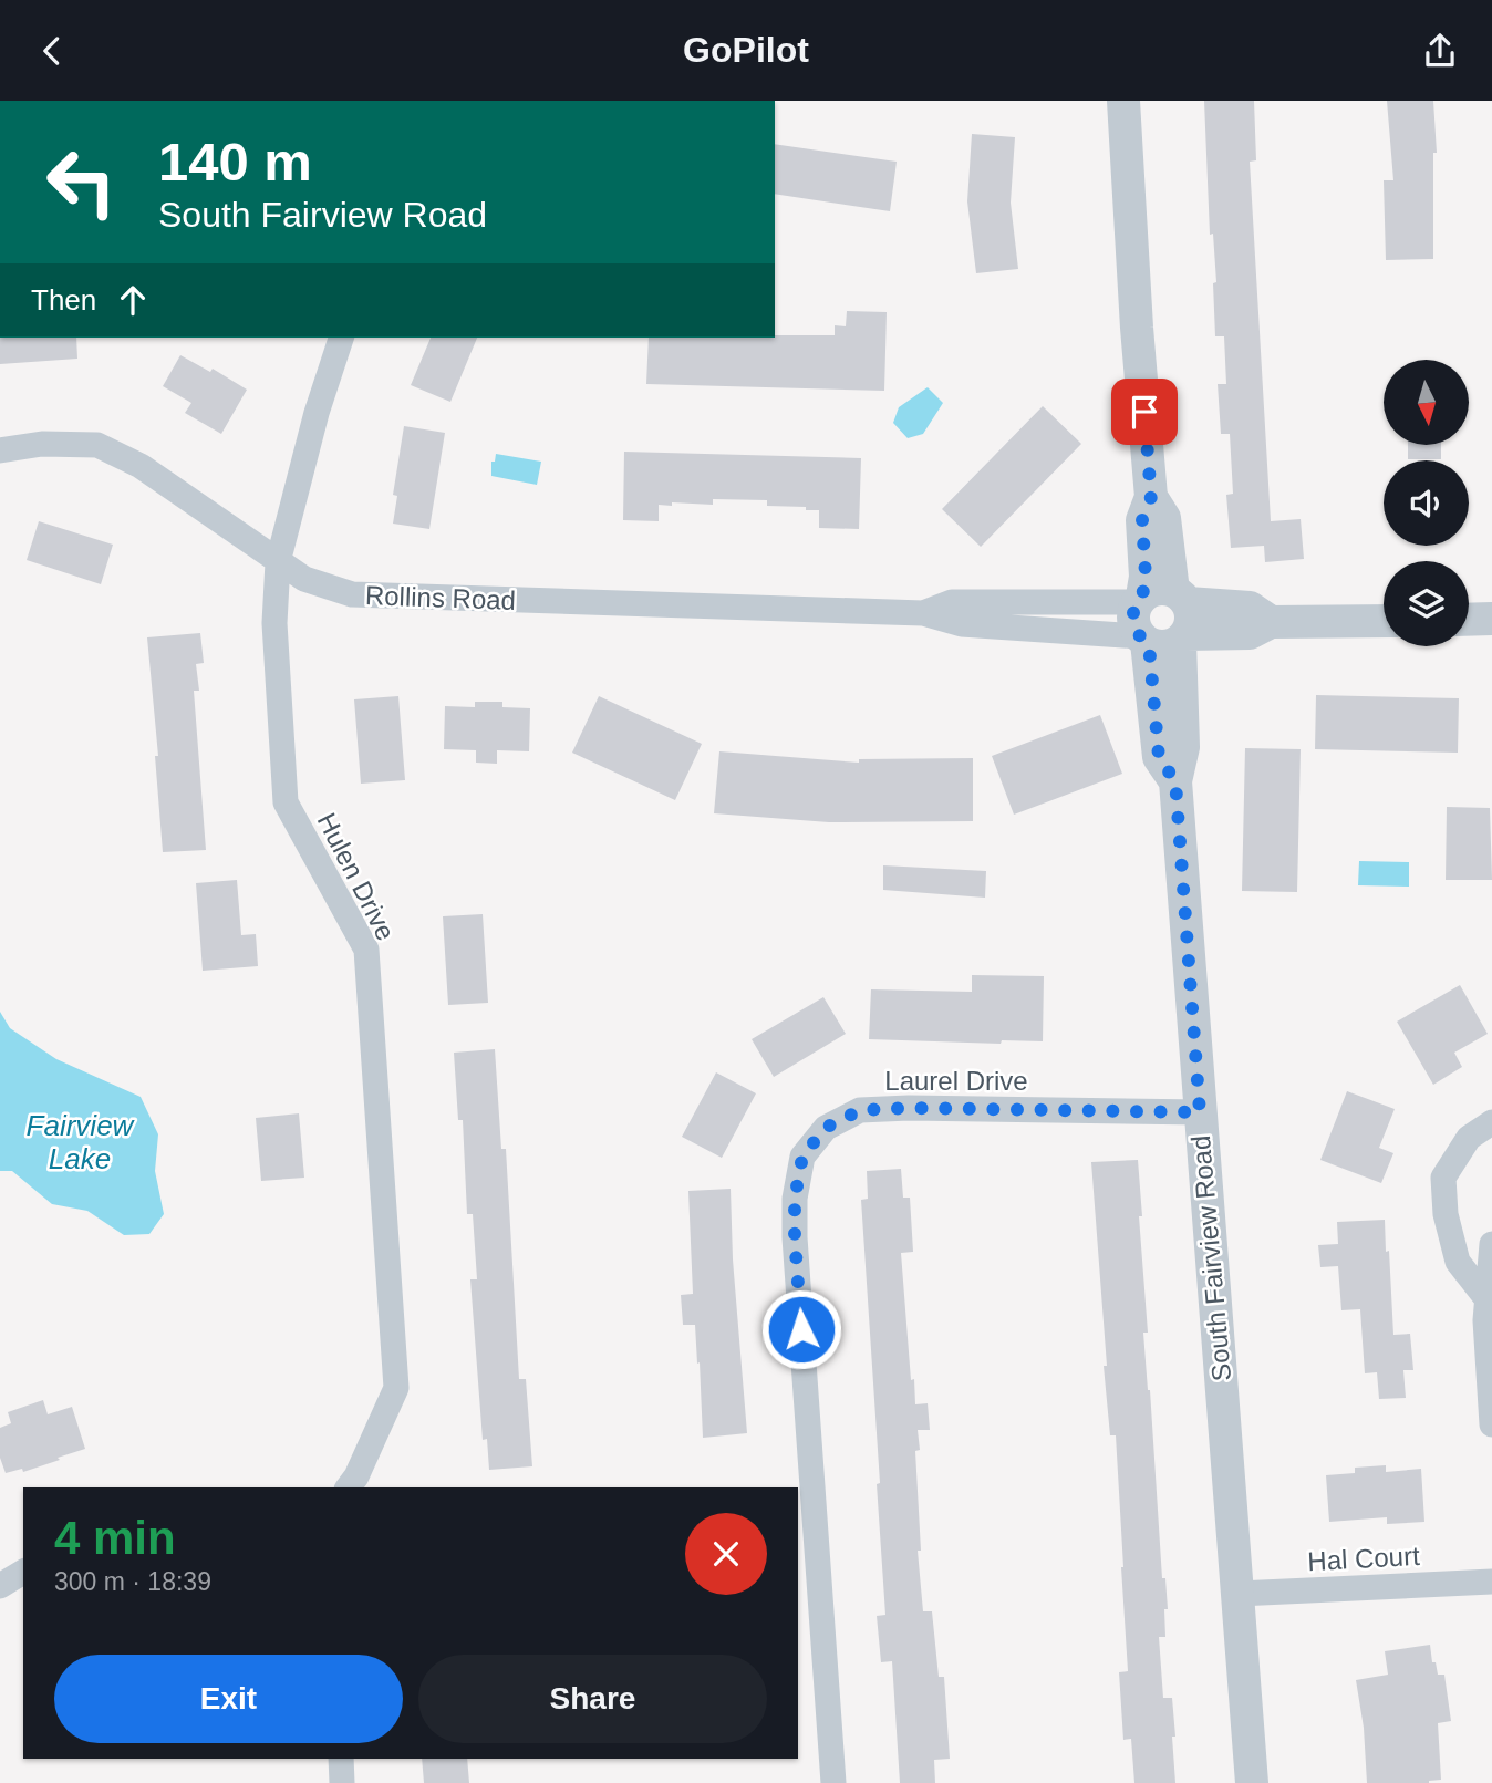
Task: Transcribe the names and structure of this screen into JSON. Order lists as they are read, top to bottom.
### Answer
{
  "streets": {
    "street": [
      "Rollins Road",
      "Hulen Drive",
      "Laurel Drive",
      "South Fairview Road",
      "Hal Court"
    ]
  },
  "crossings": [
    ["Rollins Road", "Hulen Drive"],
    ["Rollins Road", "South Fairview Road"],
    ["Laurel Drive", "South Fairview Road"],
    ["South Fairview Road", "Hal Court"]
  ],
  "water": ["Fairview Lake"],
  "north": "bottom",
  "page": {
    "header": "GoPilot",
    "turn": ["140 m", "South Fairview Road"],
    "then": "Then",
    "heading": ["4 min", "300 m · 18:39"],
    "buttons": ["Exit", "Share"]
  }
}
